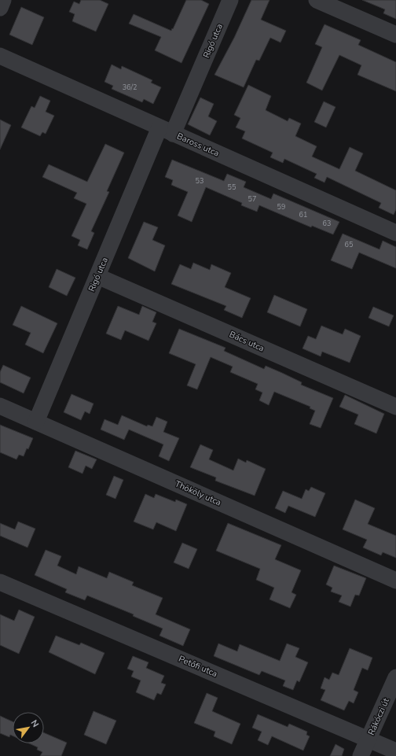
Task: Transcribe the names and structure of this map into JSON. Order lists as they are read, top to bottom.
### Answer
{
  "streets": {
    "street": [
      "Rigó utca",
      "Baross utca",
      "Bács utca",
      "Thököly utca",
      "Petőfi utca",
      "Rákóczi út"
    ]
  },
  "crossings": [
    ["Rigó utca", "Baross utca"],
    ["Rigó utca", "Bács utca"],
    ["Rigó utca", "Thököly utca"],
    ["Petőfi utca", "Rákóczi út"]
  ],
  "house_numbers": [
    "36/2",
    "53",
    "55",
    "57",
    "59",
    "61",
    "63",
    "65"
  ],
  "north": "top right"
}
